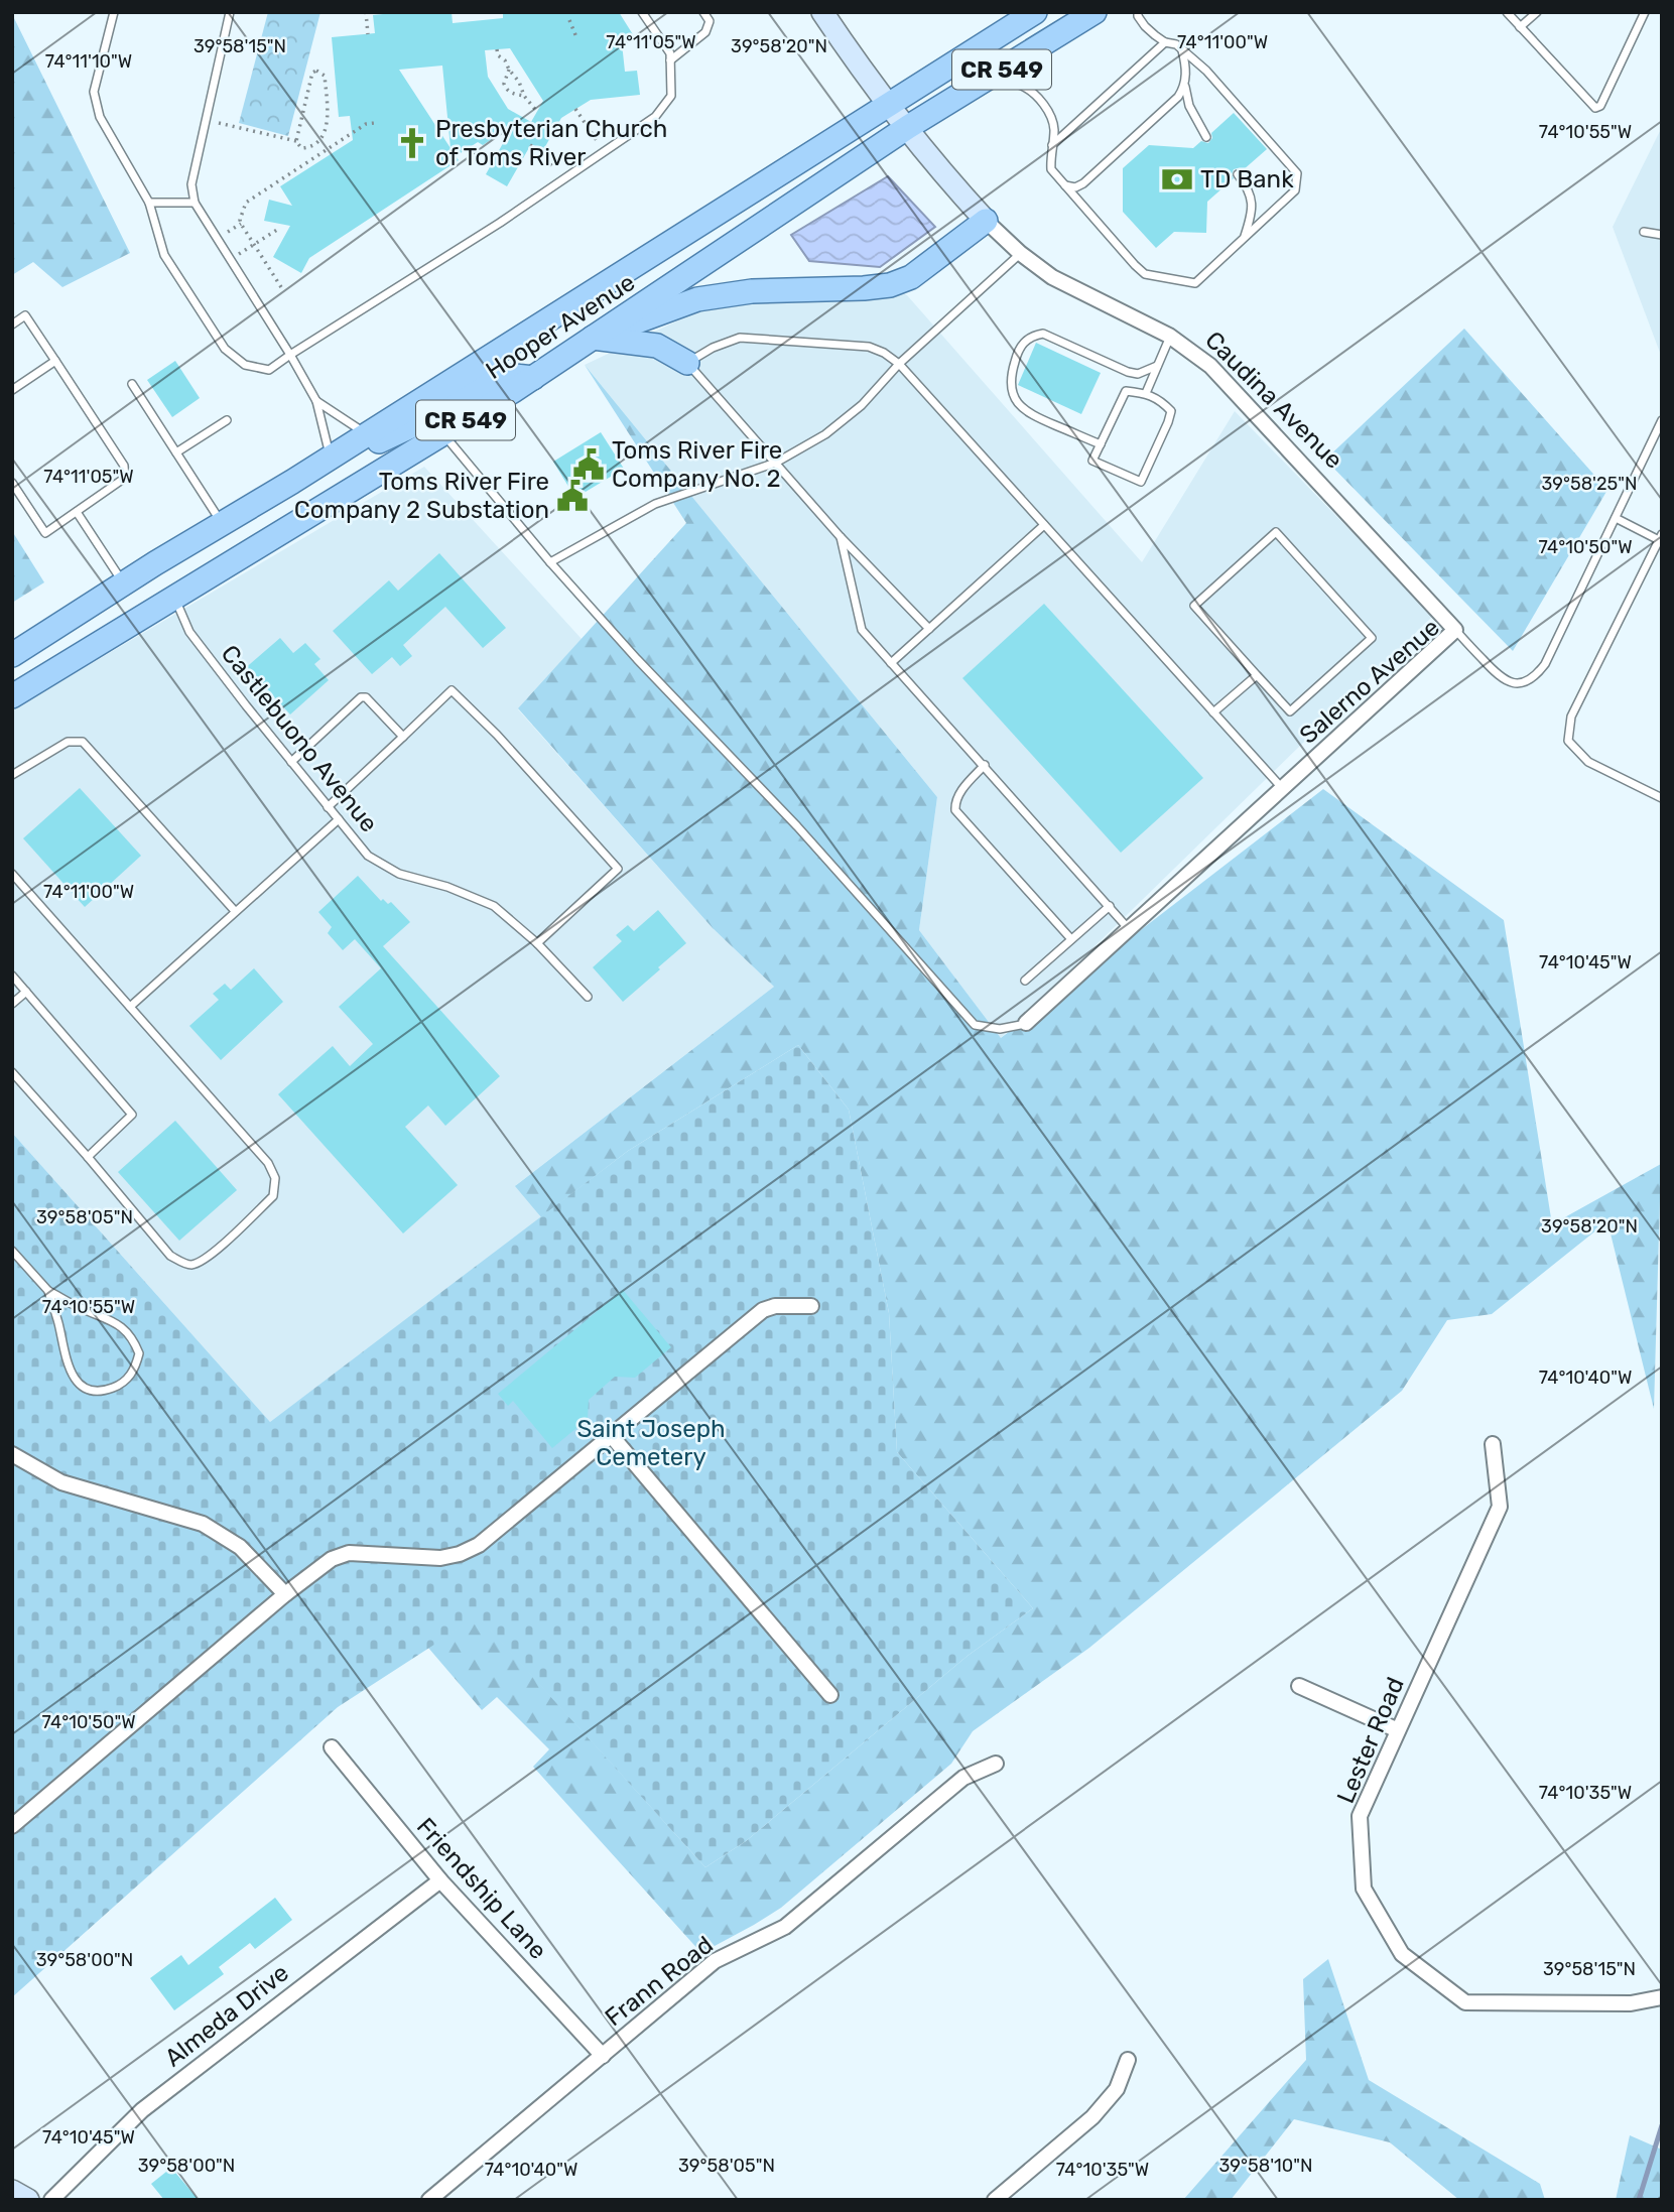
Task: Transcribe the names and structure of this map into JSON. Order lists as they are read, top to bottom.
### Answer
{
  "streets": {
    "main road": ["CR 549", "Hooper Avenue"],
    "street": [
      "Caudina Avenue",
      "Salerno Avenue",
      "Lester Road",
      "Friendship Lane",
      "Frann Road",
      "Almeda Drive"
    ],
    "lane": ["Castlebuono Avenue"]
  },
  "crossings": [
    ["Hooper Avenue", "Caudina Avenue"],
    ["Hooper Avenue", "Castlebuono Avenue"],
    ["Caudina Avenue", "Salerno Avenue"],
    ["Friendship Lane", "Frann Road"],
    ["Friendship Lane", "Almeda Drive"]
  ],
  "parks": ["Saint Joseph Cemetery"],
  "places": {
    "church": ["Presbyterian Church of Toms River"],
    "bank": ["TD Bank"],
    "public building": ["Toms River Fire Company No. 2", "Toms River Fire Company 2 Substation"]
  },
  "coordinates": [
    "74°11'05\"W",
    "74°11'00\"W",
    "39°58'15\"N",
    "39°58'20\"N",
    "74°11'10\"W",
    "74°10'55\"W",
    "39°58'25\"N",
    "74°10'50\"W",
    "74°10'45\"W",
    "39°58'05\"N",
    "74°10'40\"W",
    "74°10'35\"W",
    "39°58'00\"N",
    "39°58'10\"N"
  ]
}
